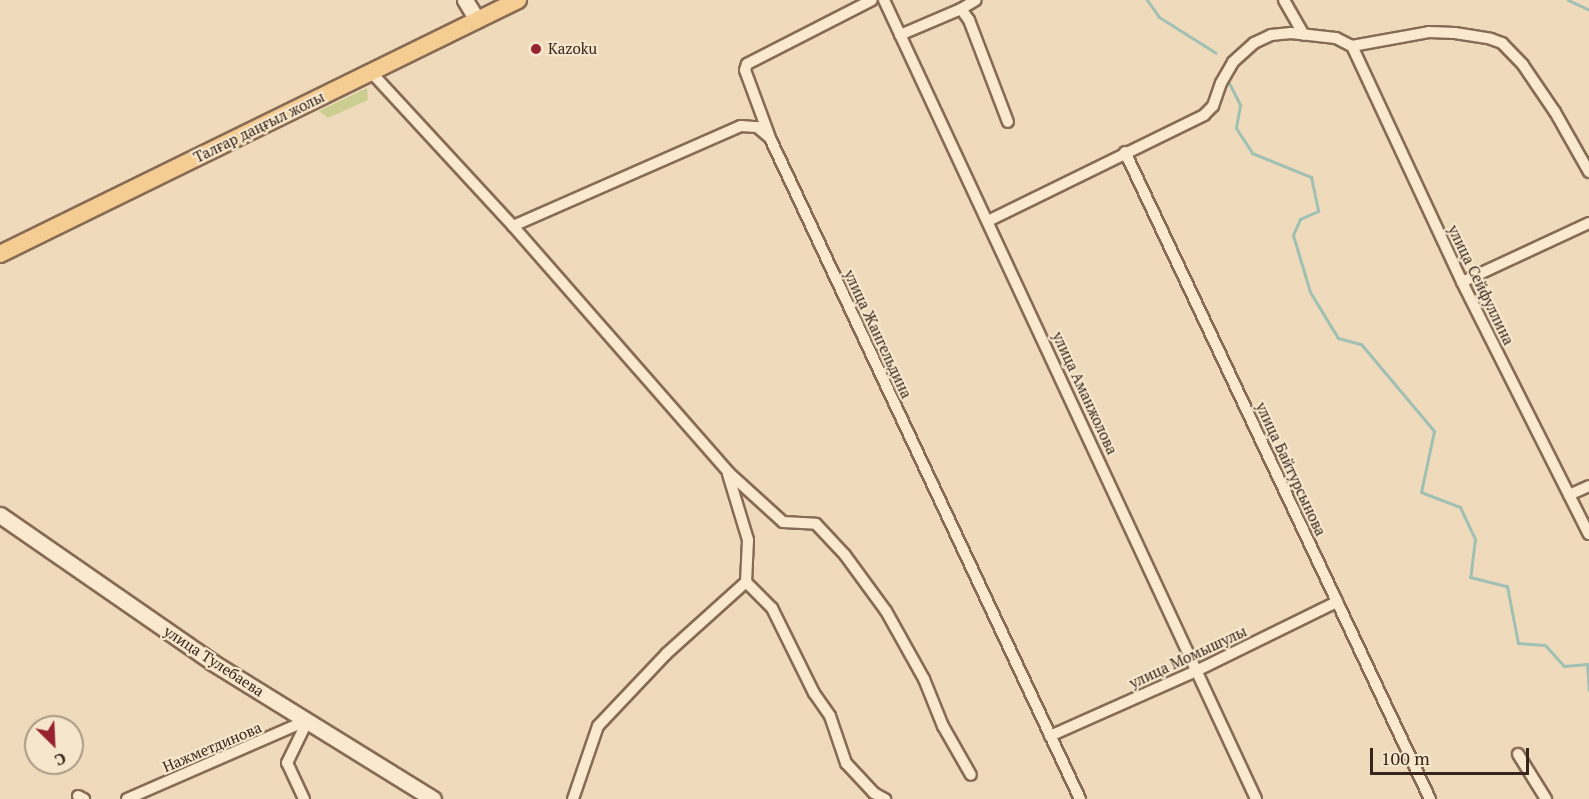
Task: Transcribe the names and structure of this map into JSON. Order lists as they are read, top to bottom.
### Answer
{
  "streets": {
    "main road": ["Талғар даңғыл жолы"],
    "street": [
      "улица Сейфуллина",
      "улица Жангельдина",
      "улица Аманжолова",
      "улица Байтурсынова",
      "улица Момышулы",
      "улица Тулебаева",
      "Нажметдинова"
    ]
  },
  "crossings": [
    ["улица Жангельдина", "улица Момышулы"],
    ["улица Аманжолова", "улица Момышулы"],
    ["улица Байтурсынова", "улица Момышулы"],
    ["улица Тулебаева", "Нажметдинова"]
  ],
  "places": ["Kazoku"],
  "scale_bar": "100 m",
  "north": "bottom right"
}
